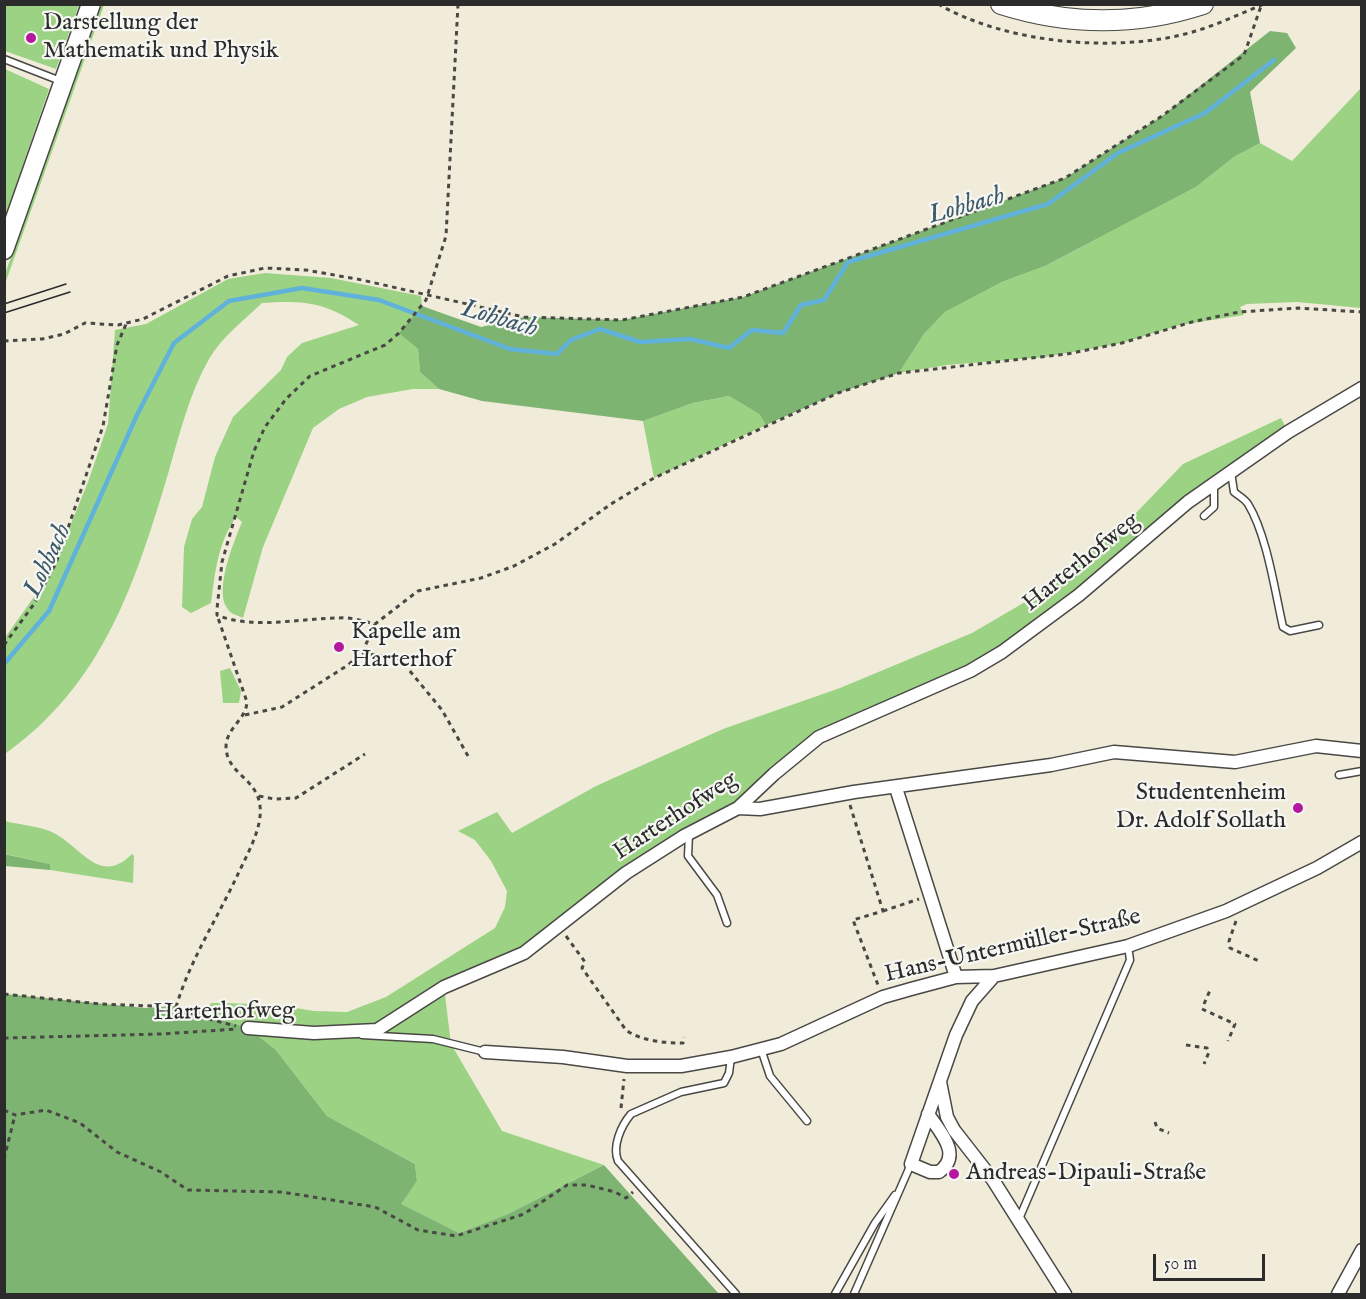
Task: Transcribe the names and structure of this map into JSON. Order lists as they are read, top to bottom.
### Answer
{
  "streets": {
    "street": ["Harterhofweg", "Hans-Untermüller-Straße"]
  },
  "water": ["Lohbach"],
  "places": [
    "Darstellung der Mathematik und Physik",
    "Kapelle am Harterhof",
    "Studentenheim Dr. Adolf Sollath",
    "Andreas-Dipauli-Straße"
  ],
  "scale_bar": "50 m"
}
